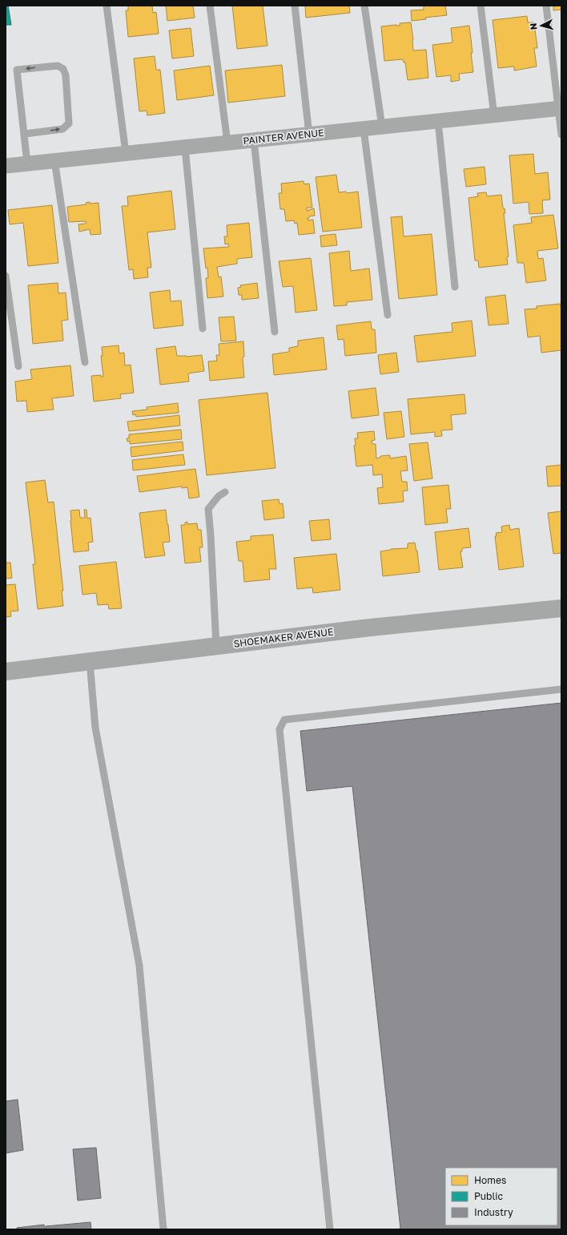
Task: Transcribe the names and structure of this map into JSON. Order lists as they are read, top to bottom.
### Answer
{
  "streets": {
    "main road": ["SHOEMAKER AVENUE"],
    "street": ["PAINTER AVENUE"]
  },
  "legend": ["Homes", "Public", "Industry"],
  "north": "left"
}
